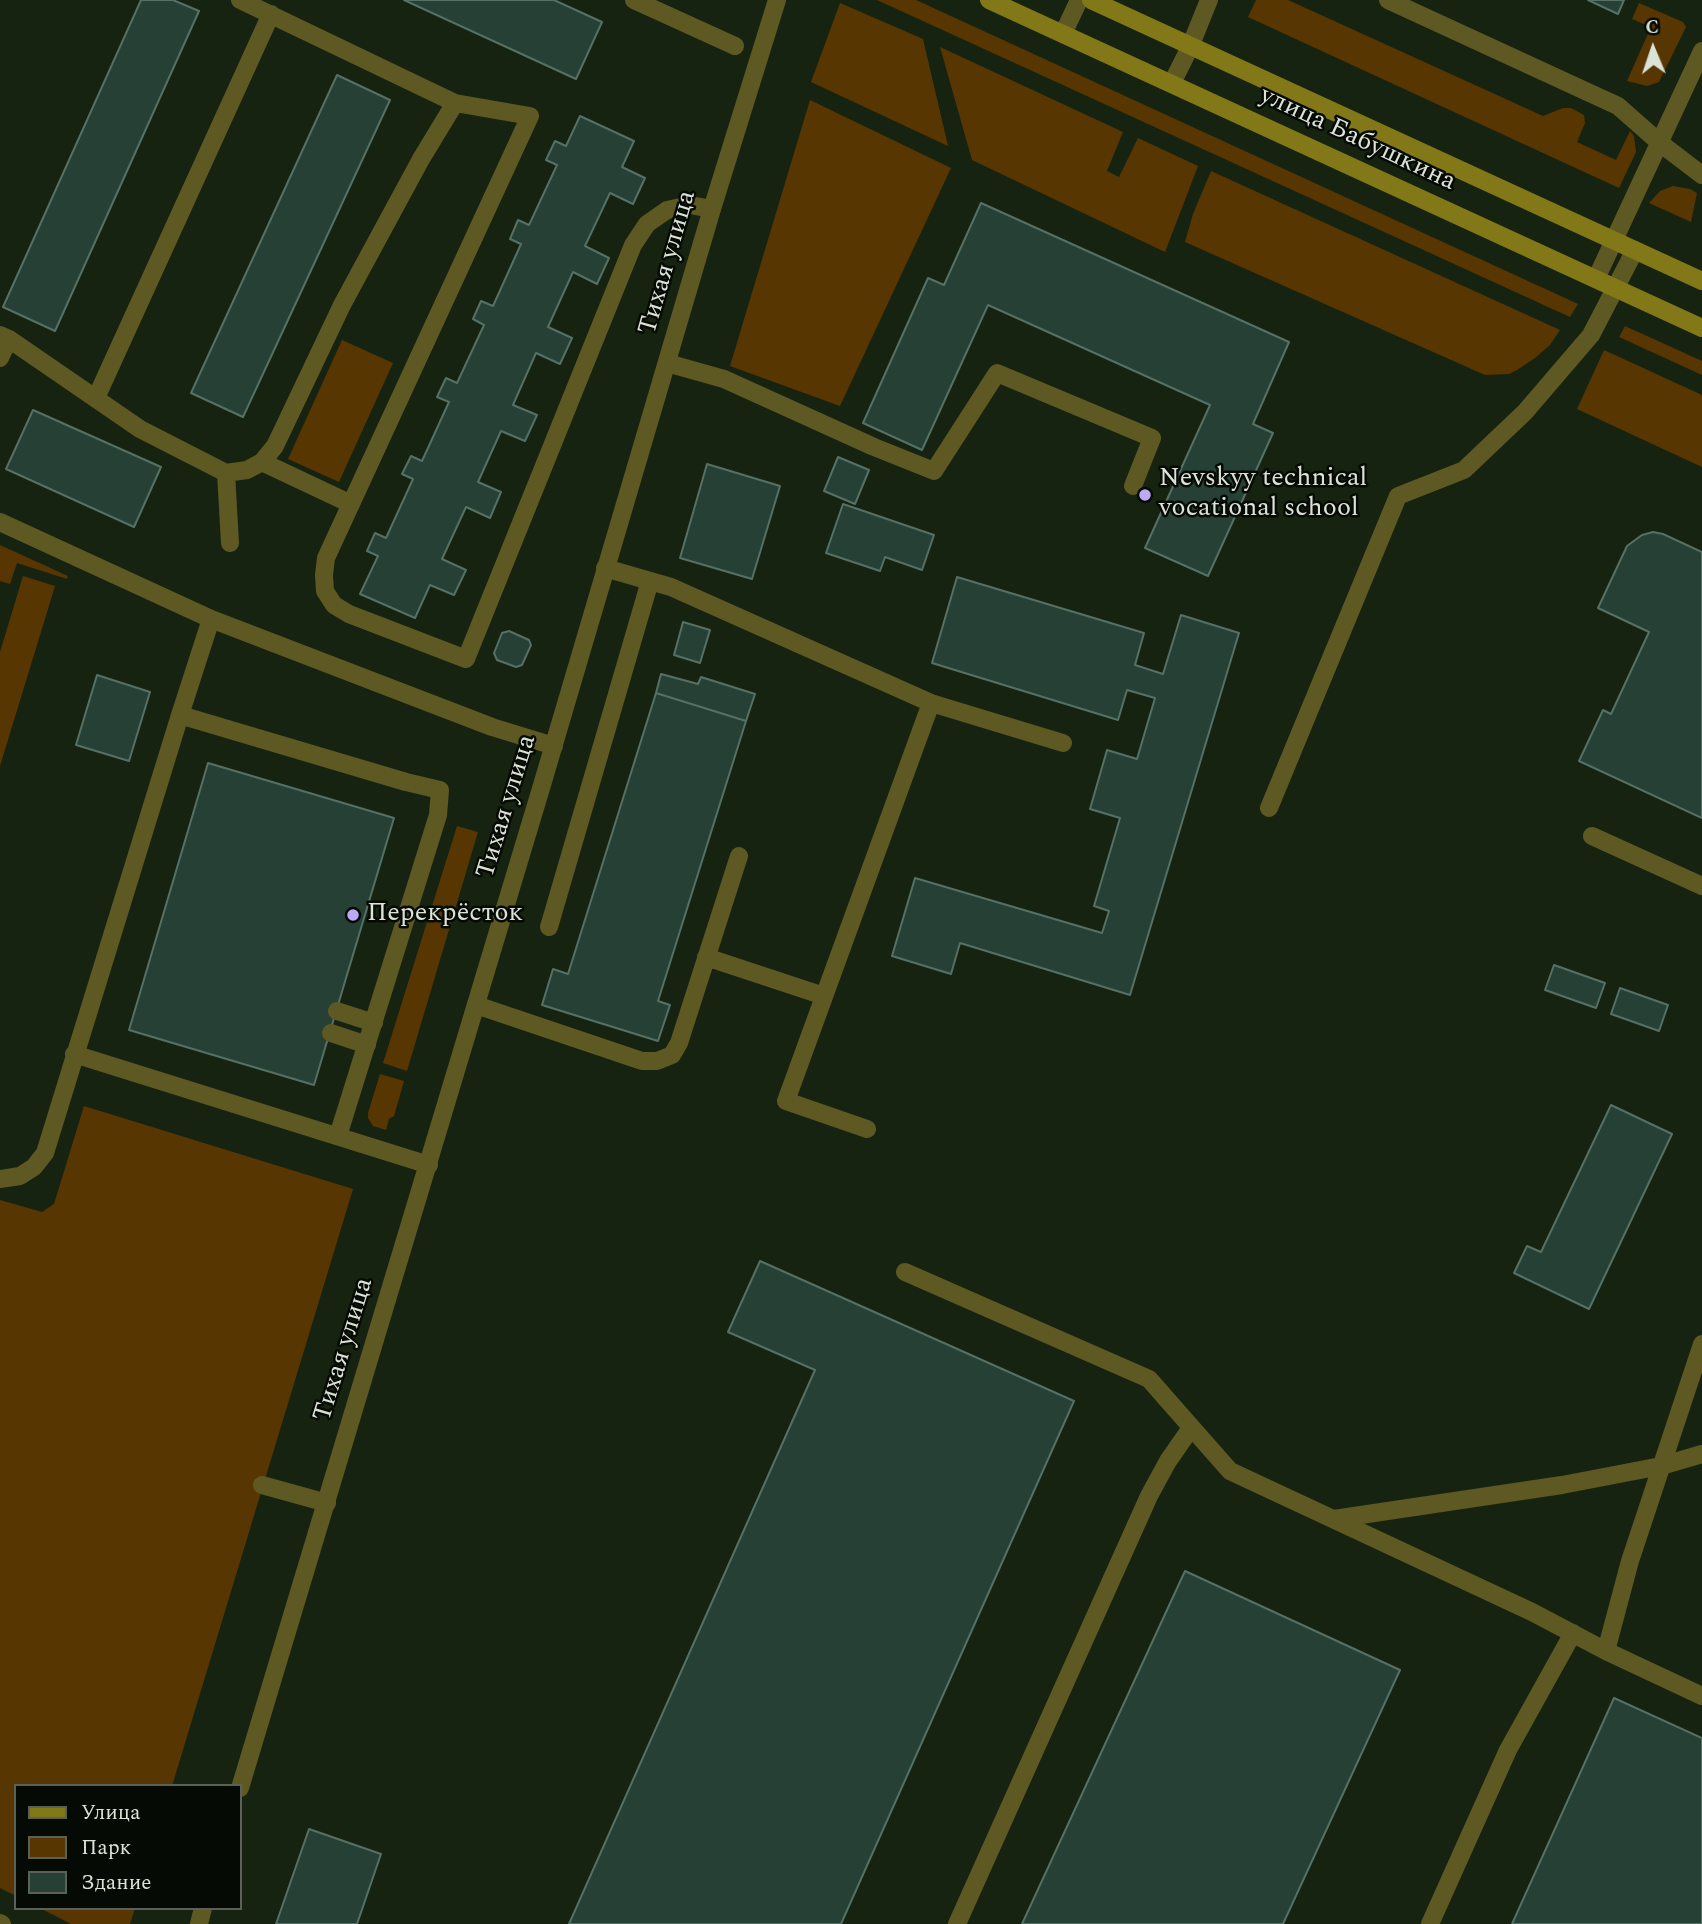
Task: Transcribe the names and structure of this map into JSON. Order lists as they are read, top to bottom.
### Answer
{
  "streets": {
    "main road": ["улица Бабушкина"],
    "street": ["Тихая улица"]
  },
  "places": ["Nevskyy technical vocational school", "Перекрёсток"],
  "legend": ["Улица", "Парк", "Здание"],
  "north": "top"
}
